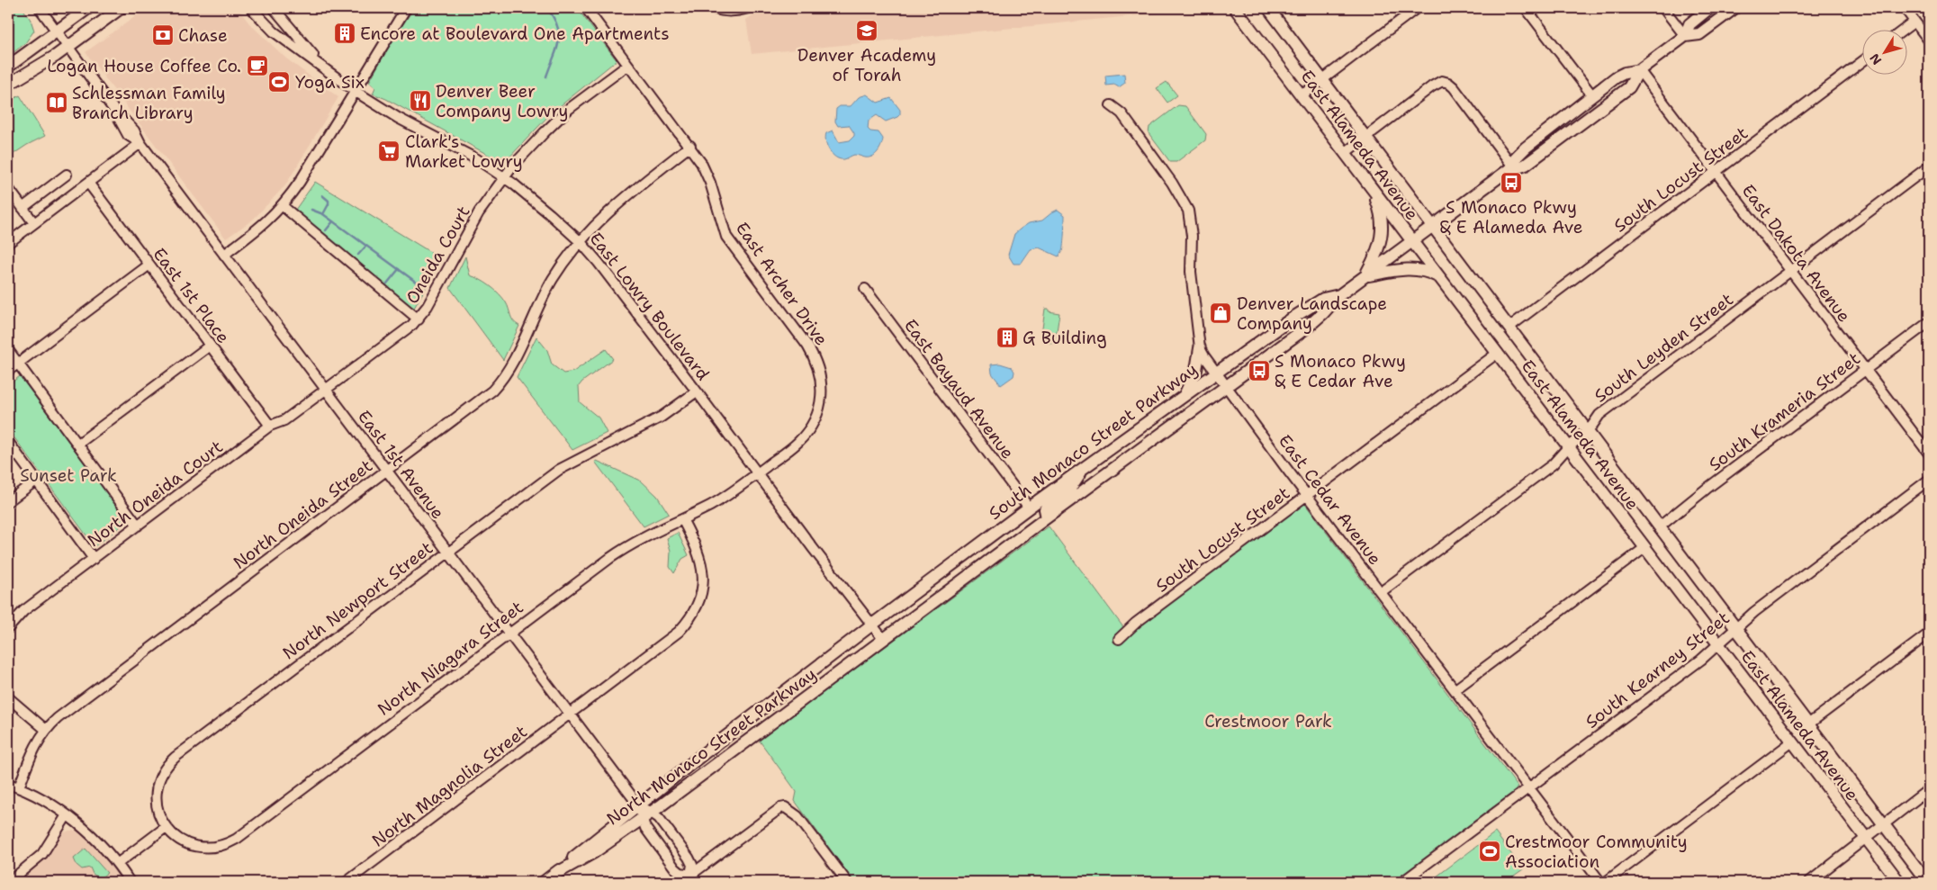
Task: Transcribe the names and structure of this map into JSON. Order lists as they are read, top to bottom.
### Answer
{
  "streets": {
    "main road": ["East Alameda Avenue", "South Monaco Street Parkway", "North Monaco Street Parkway"],
    "street": [
      "South Locust Street",
      "East Dakota Avenue",
      "Oneida Court",
      "East Archer Drive",
      "East 1st Place",
      "East Lowry Boulevard",
      "South Leyden Street",
      "East Bayaud Avenue",
      "South Krameria Street",
      "East 1st Avenue",
      "North Oneida Court",
      "East Cedar Avenue",
      "North Oneida Street",
      "North Newport Street",
      "North Niagara Street",
      "South Kearney Street",
      "North Magnolia Street"
    ]
  },
  "crossings": [
    ["East Alameda Avenue", "South Locust Street"],
    ["East Alameda Avenue", "South Leyden Street"],
    ["East Alameda Avenue", "South Krameria Street"],
    ["East Alameda Avenue", "South Monaco Street Parkway"],
    ["East Alameda Avenue", "South Kearney Street"],
    ["South Locust Street", "East Dakota Avenue"],
    ["South Locust Street", "East Cedar Avenue"],
    ["East Dakota Avenue", "South Leyden Street"],
    ["East Dakota Avenue", "South Krameria Street"],
    ["Oneida Court", "East Archer Drive"],
    ["Oneida Court", "East Lowry Boulevard"],
    ["Oneida Court", "East 1st Avenue"],
    ["Oneida Court", "North Oneida Court"],
    ["East Archer Drive", "East Lowry Boulevard"],
    ["East Archer Drive", "North Oneida Street"],
    ["East Archer Drive", "North Niagara Street"],
    ["East 1st Place", "North Oneida Court"],
    ["East Lowry Boulevard", "South Monaco Street Parkway"],
    ["East Lowry Boulevard", "North Oneida Street"],
    ["East Lowry Boulevard", "North Newport Street"],
    ["East Lowry Boulevard", "North Niagara Street"],
    ["East Lowry Boulevard", "North Monaco Street Parkway"],
    ["South Leyden Street", "East Cedar Avenue"],
    ["East Bayaud Avenue", "South Monaco Street Parkway"],
    ["South Monaco Street Parkway", "East Cedar Avenue"],
    ["South Monaco Street Parkway", "North Monaco Street Parkway"],
    ["East 1st Avenue", "North Oneida Court"],
    ["East 1st Avenue", "North Oneida Street"],
    ["East 1st Avenue", "North Newport Street"],
    ["East 1st Avenue", "North Niagara Street"],
    ["East 1st Avenue", "North Monaco Street Parkway"],
    ["East 1st Avenue", "North Magnolia Street"],
    ["East Cedar Avenue", "South Kearney Street"],
    ["North Newport Street", "North Niagara Street"],
    ["North Niagara Street", "North Magnolia Street"]
  ],
  "parks": ["Sunset Park", "Crestmoor Park"],
  "places": {
    "school or university": ["Denver Academy of Torah"],
    "building": ["Encore at Boulevard One Apartments", "G Building"],
    "bank": ["Chase"],
    "cafe": ["Logan House Coffee Co."],
    "sports": ["Yoga Six", "Crestmoor Community Association"],
    "restaurant": ["Denver Beer Company Lowry"],
    "library": ["Schlessman Family Branch Library"],
    "supermarket": ["Clark's Market Lowry"],
    "bus stop": ["S Monaco Pkwy & E Alameda Ave", "S Monaco Pkwy & E Cedar Ave"],
    "shop": ["Denver Landscape Company"]
  },
  "north": "bottom left"
}
